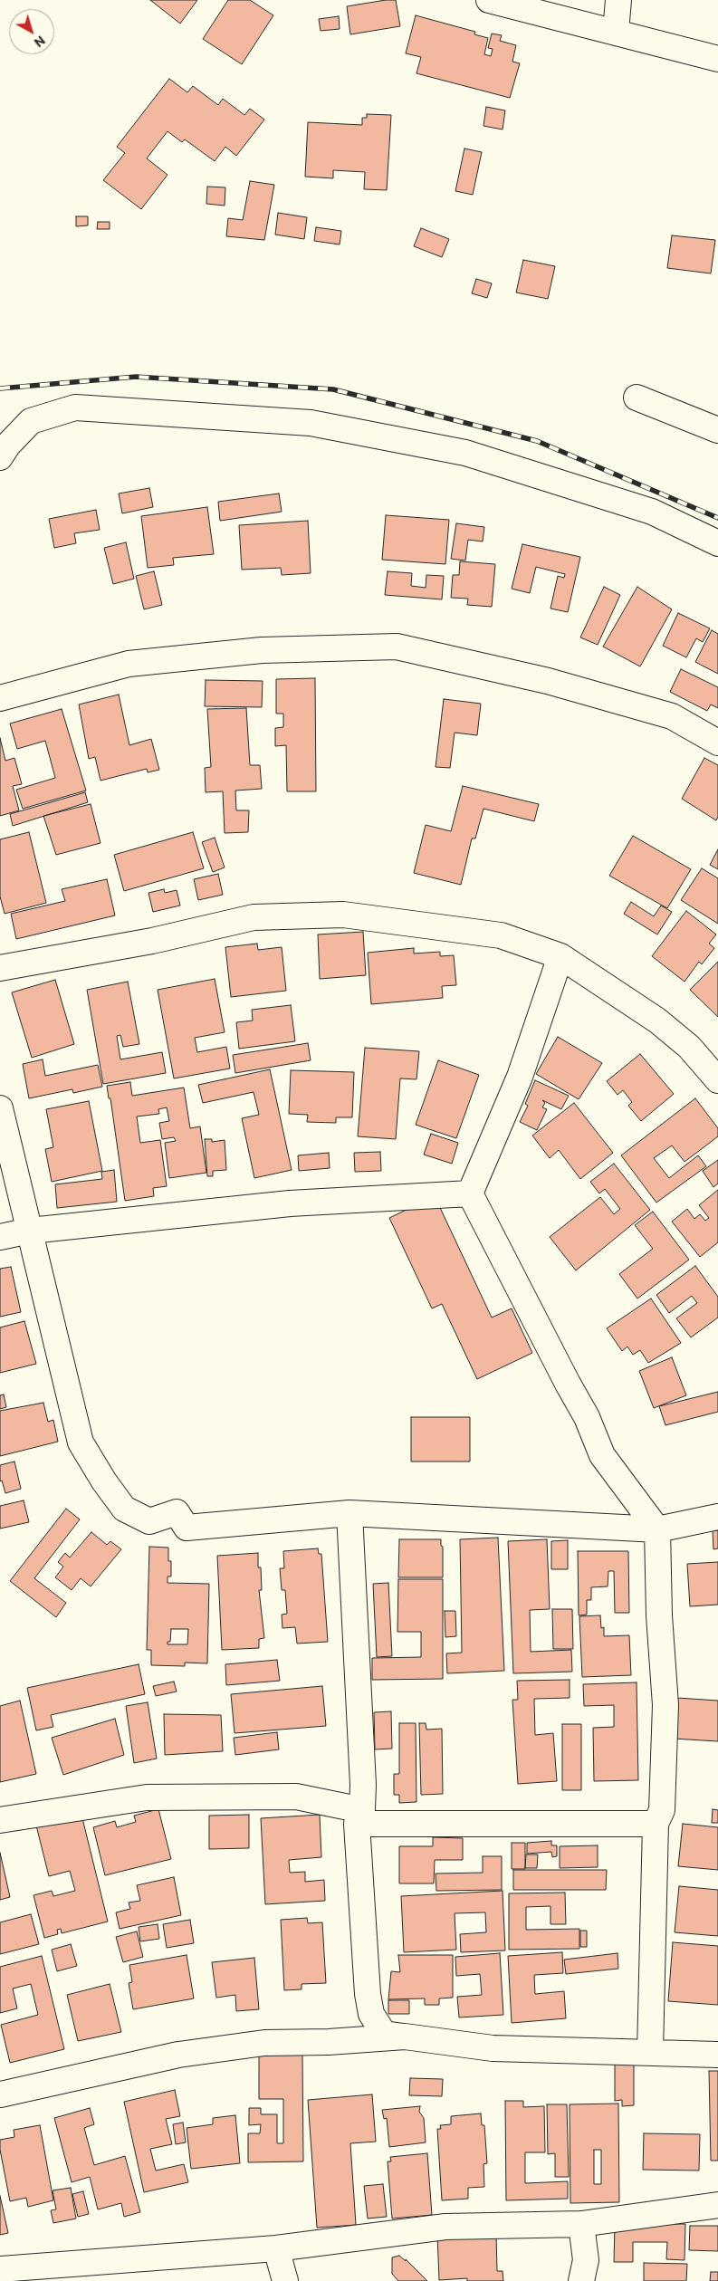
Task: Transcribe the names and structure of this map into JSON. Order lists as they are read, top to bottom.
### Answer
{
  "north": "bottom right"
}
